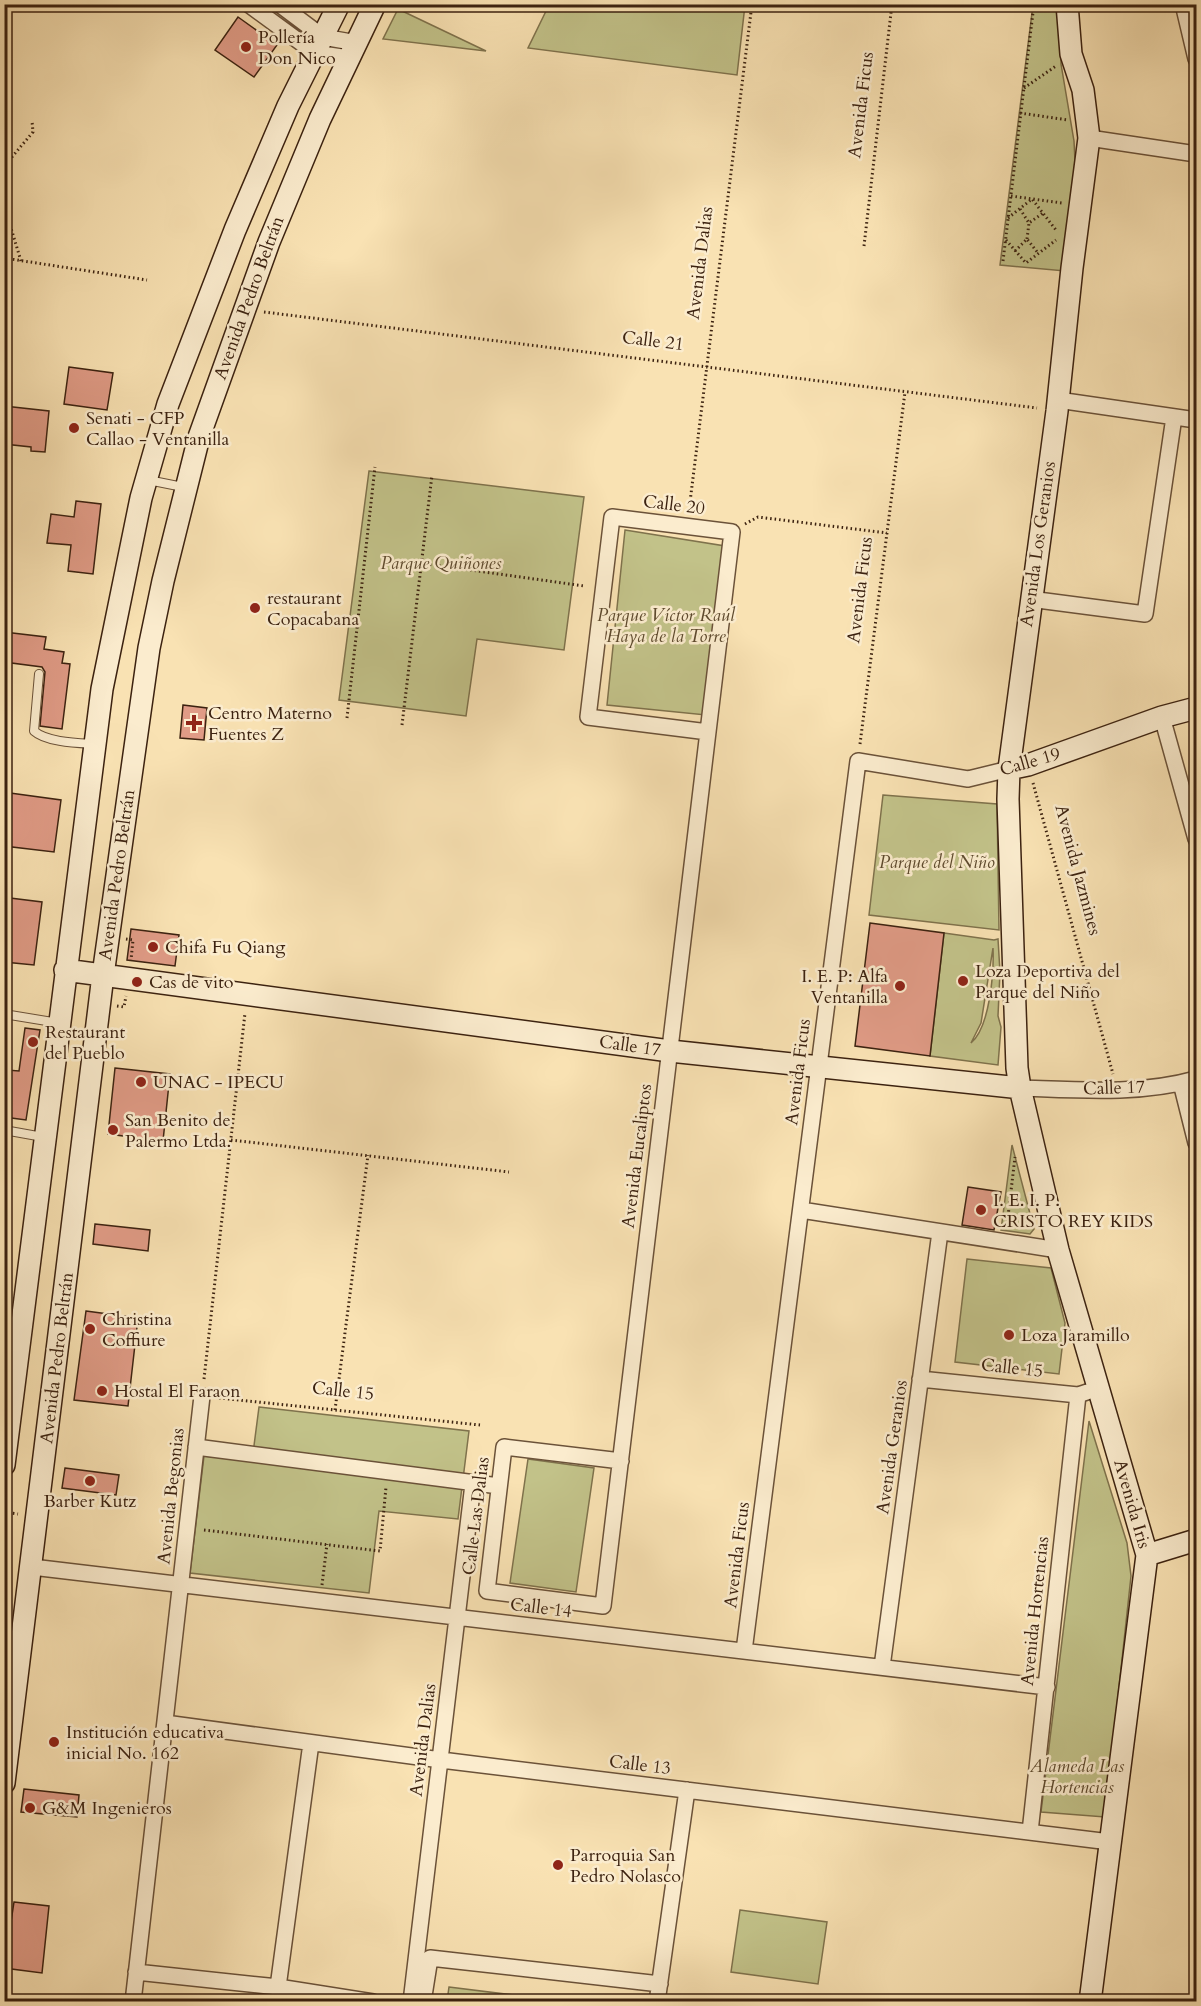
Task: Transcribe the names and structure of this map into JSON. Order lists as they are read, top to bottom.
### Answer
{
  "streets": {
    "main road": [
      "Avenida Pedro Beltrán",
      "Avenida Los Geranios",
      "Calle 19",
      "Calle 17",
      "Avenida Iris"
    ],
    "street": [
      "Avenida Ficus",
      "Avenida Dalias",
      "Calle 20",
      "Avenida Eucaliptos",
      "Calle 15",
      "Avenida Geranios",
      "Avenida Begonias",
      "Calle Las Dalias",
      "Calle 14",
      "Avenida Hortencias",
      "Calle 13"
    ],
    "path": ["Calle 21", "Avenida Jazmines"]
  },
  "crossings": [
    ["Avenida Ficus", "Calle 21"],
    ["Avenida Ficus", "Calle 19"],
    ["Avenida Ficus", "Calle 17"],
    ["Avenida Ficus", "Calle 14"],
    ["Avenida Dalias", "Calle 21"],
    ["Avenida Dalias", "Calle 20"],
    ["Avenida Dalias", "Calle 14"],
    ["Avenida Dalias", "Calle 13"],
    ["Avenida Pedro Beltrán", "Calle 21"],
    ["Avenida Pedro Beltrán", "Calle 17"],
    ["Avenida Pedro Beltrán", "Calle 14"],
    ["Calle 21", "Avenida Los Geranios"],
    ["Calle 20", "Avenida Eucaliptos"],
    ["Avenida Los Geranios", "Calle 19"],
    ["Avenida Los Geranios", "Avenida Jazmines"],
    ["Avenida Los Geranios", "Calle 17"],
    ["Avenida Los Geranios", "Avenida Iris"],
    ["Calle 19", "Avenida Jazmines"],
    ["Avenida Jazmines", "Calle 17"],
    ["Calle 17", "Avenida Eucaliptos"],
    ["Calle 17", "Avenida Iris"],
    ["Avenida Eucaliptos", "Calle Las Dalias"],
    ["Avenida Eucaliptos", "Calle 14"],
    ["Calle 15", "Avenida Geranios"],
    ["Calle 15", "Avenida Begonias"],
    ["Calle 15", "Avenida Iris"],
    ["Calle 15", "Avenida Hortencias"],
    ["Avenida Geranios", "Calle 14"],
    ["Avenida Begonias", "Calle 14"],
    ["Avenida Begonias", "Calle 13"],
    ["Avenida Iris", "Calle 13"],
    ["Calle Las Dalias", "Calle 14"],
    ["Calle 14", "Avenida Hortencias"],
    ["Avenida Hortencias", "Calle 13"]
  ],
  "parks": [
    "Parque Quiñones",
    "Parque Víctor Raúl Haya de la Torre",
    "Parque del Niño",
    "Alameda Las Hortencias"
  ],
  "places": {
    "other": [
      "Pollería Don Nico",
      "Senati - CFP Callao - Ventanilla",
      "restaurant Copacabana",
      "Chifa Fu Qiang",
      "Loza Deportiva del Parque del Niño",
      "Cas de vito",
      "I. E. P: Alfa Ventanilla",
      "Restaurant del Pueblo",
      "UNAC - IPECU",
      "San Benito de Palermo Ltda.",
      "I. E. I. P. CRISTO REY KIDS",
      "Christina Coffiure",
      "Loza Jaramillo",
      "Hostal El Faraon",
      "Barber Kutz",
      "Institución educativa inicial No. 162",
      "G&M Ingenieros",
      "Parroquia San Pedro Nolasco"
    ],
    "health": ["Centro Materno Fuentes Z"]
  }
}
